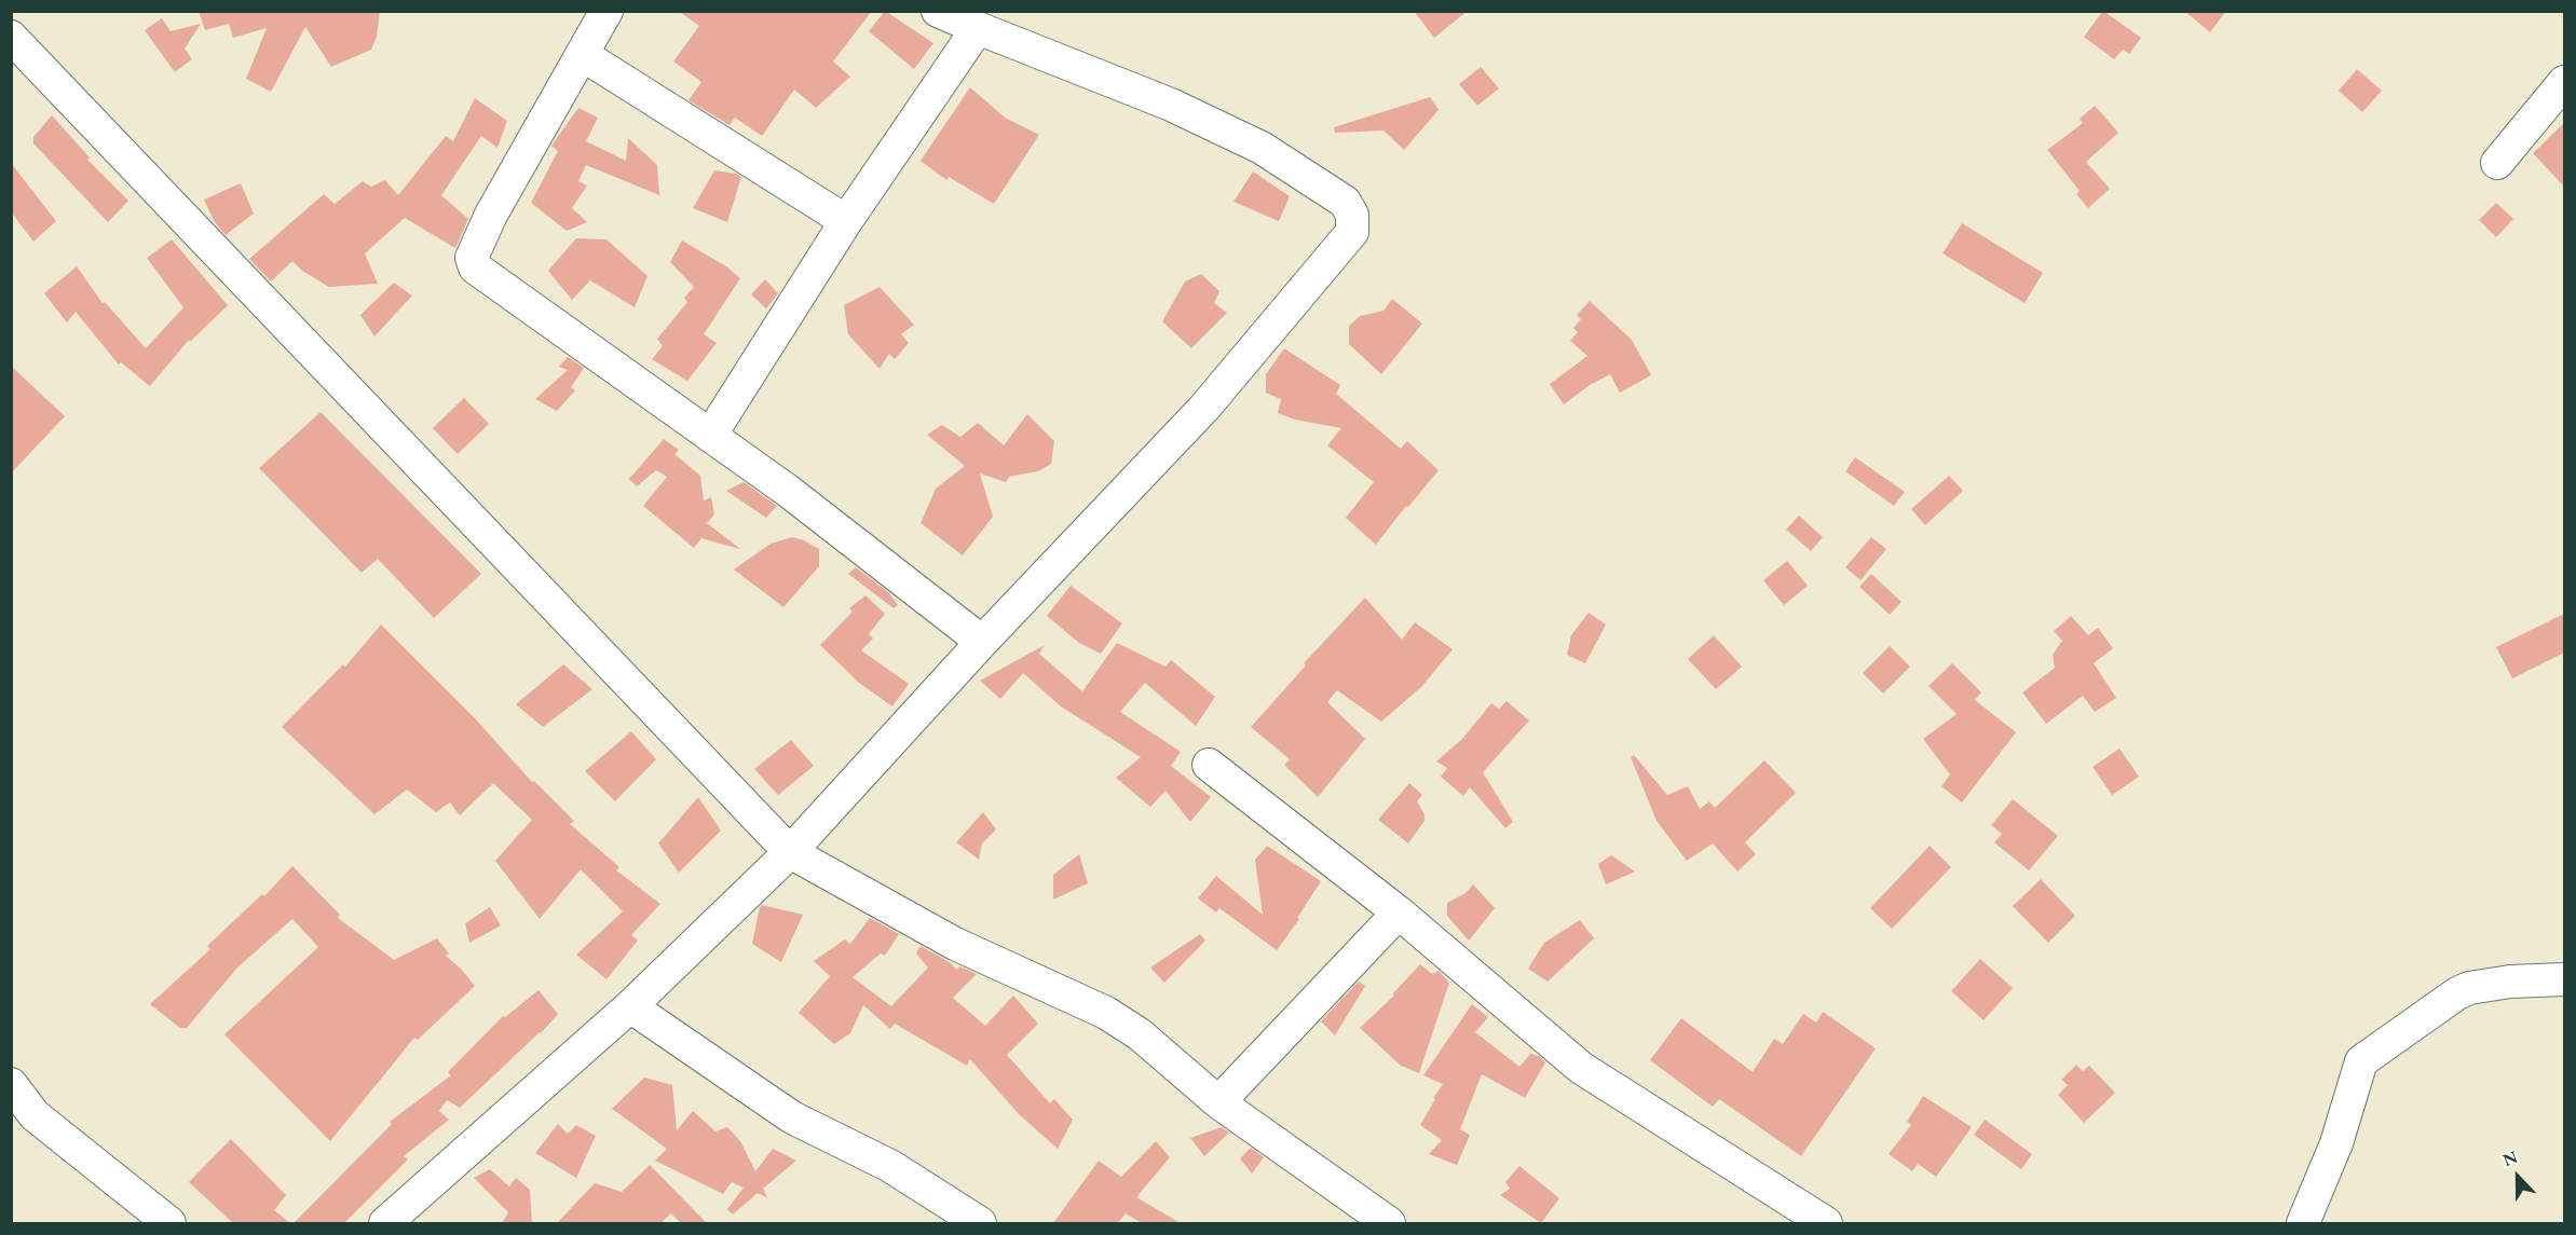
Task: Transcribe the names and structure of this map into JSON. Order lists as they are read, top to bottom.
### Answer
{
  "north": "top"
}
